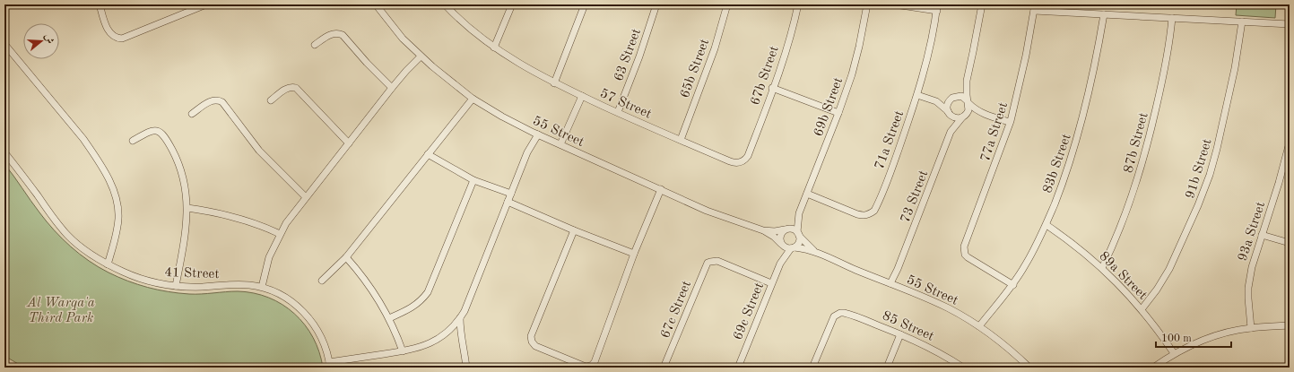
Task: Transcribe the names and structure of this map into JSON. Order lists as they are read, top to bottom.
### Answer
{
  "streets": {
    "street": [
      "63 Street",
      "65b Street",
      "67b Street",
      "57 Street",
      "69b Street",
      "55 Street",
      "77a Street",
      "71a Street",
      "87b Street",
      "83b Street",
      "91b Street",
      "73 Street",
      "93a Street",
      "41 Street",
      "89a Street",
      "67c Street",
      "69c Street",
      "85 Street"
    ]
  },
  "crossings": [
    ["63 Street", "57 Street"],
    ["65b Street", "57 Street"],
    ["67b Street", "57 Street"],
    ["69b Street", "55 Street"],
    ["69b Street", "71a Street"],
    ["69b Street", "69c Street"],
    ["55 Street", "83b Street"],
    ["55 Street", "73 Street"],
    ["55 Street", "69c Street"],
    ["77a Street", "83b Street"],
    ["87b Street", "89a Street"],
    ["83b Street", "89a Street"],
    ["91b Street", "89a Street"],
    ["67c Street", "69c Street"]
  ],
  "parks": ["Al Warqa'a Third Park"],
  "scale_bar": "100 m",
  "north": "right"
}
